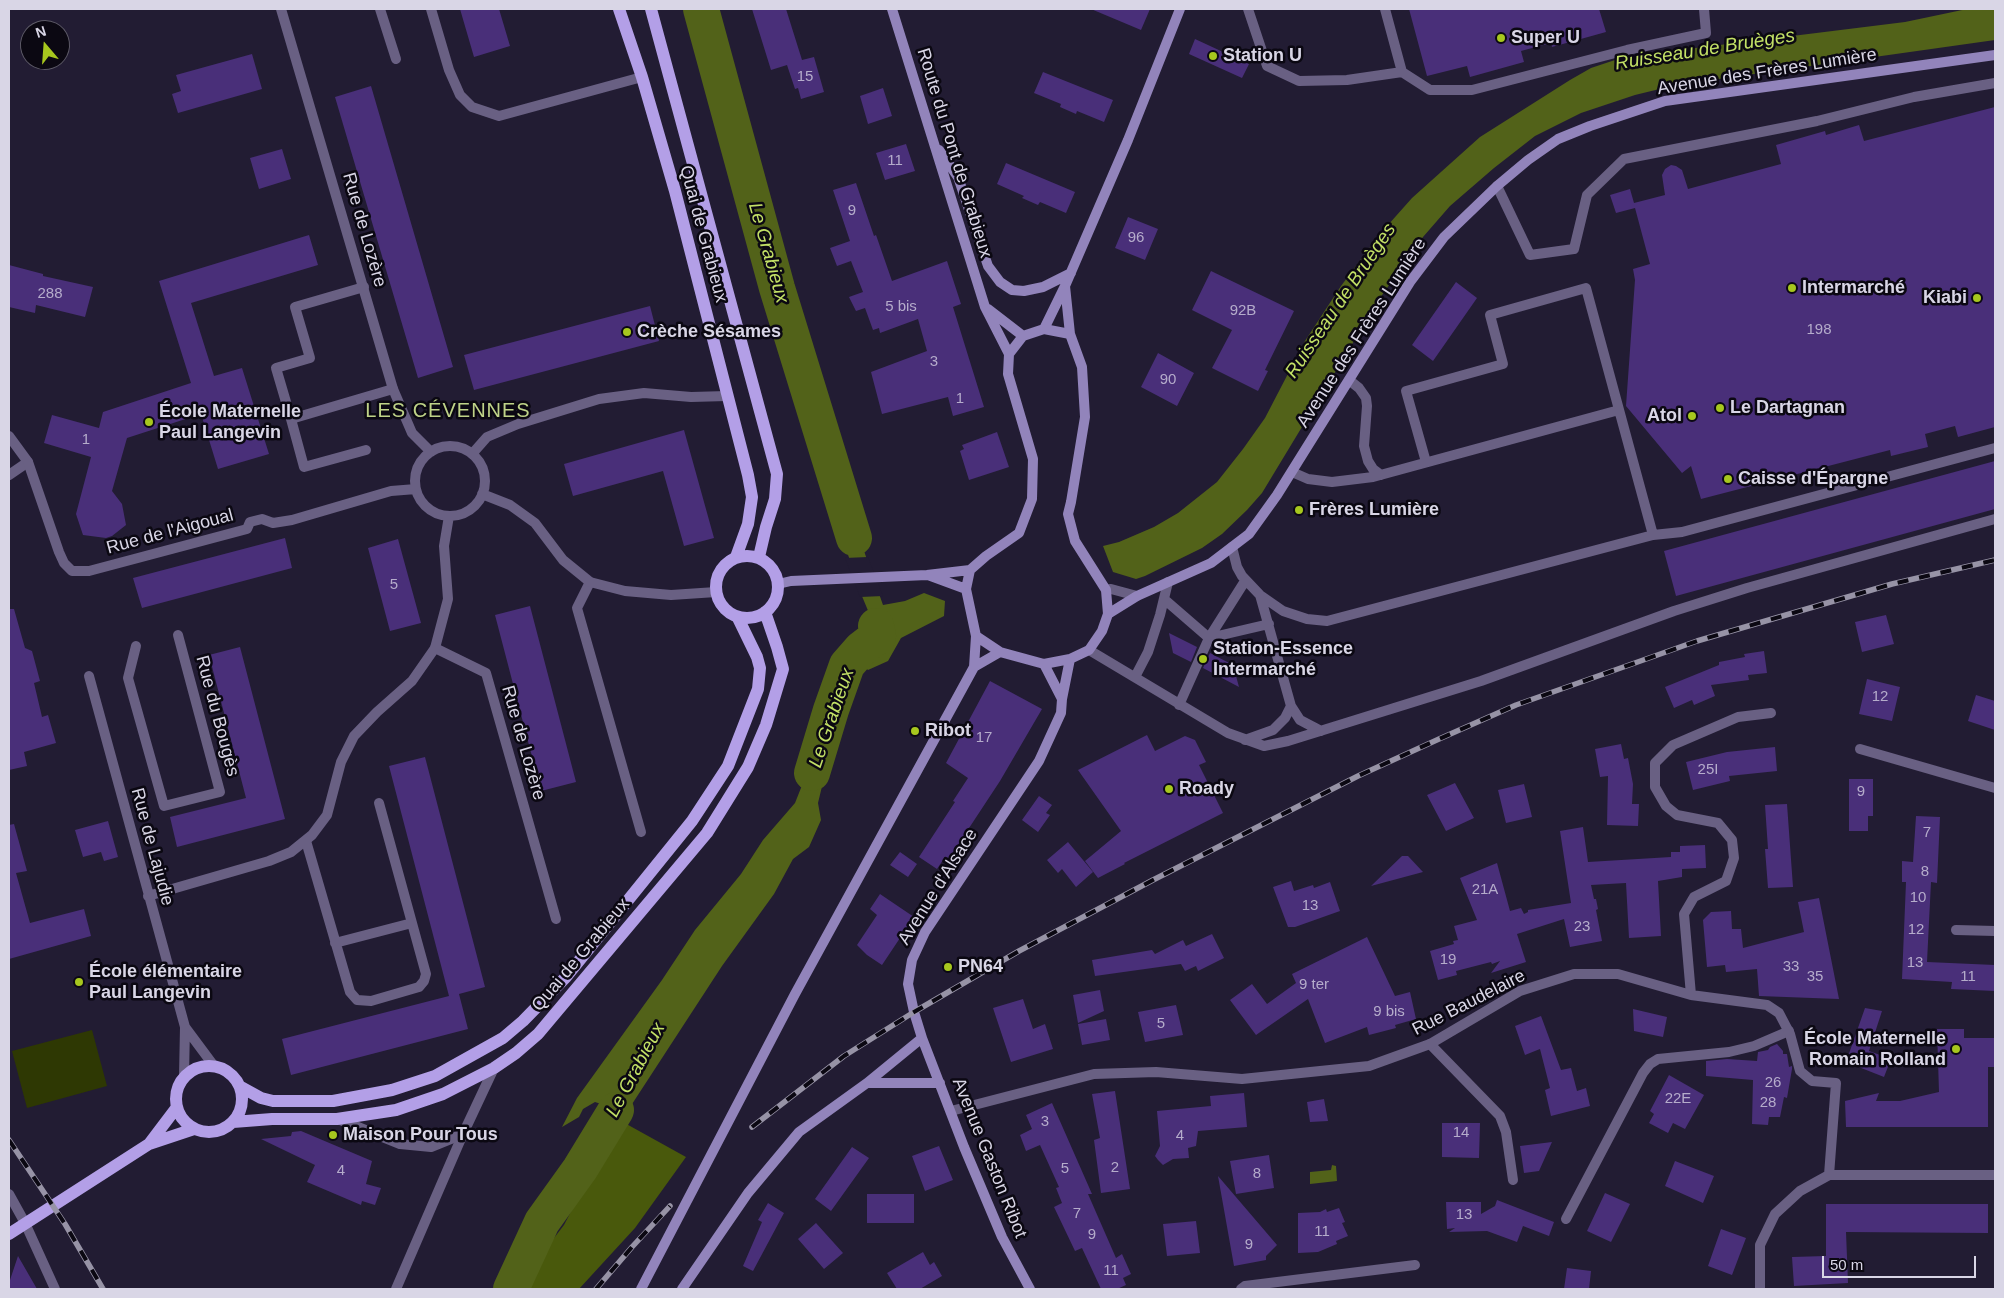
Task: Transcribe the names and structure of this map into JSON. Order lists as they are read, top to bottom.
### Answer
{
  "streets": {
    "main road": ["Quai de Grabieux"],
    "street": [
      "Avenue des Frères Lumière",
      "Route du Pont de Grabieux",
      "Rue de Lozère",
      "Rue de l'Aigoual",
      "Rue du Bougès",
      "Rue de Lajudie",
      "Avenue d'Alsace",
      "Rue Baudelaire",
      "Avenue Gaston Ribot"
    ]
  },
  "crossings": [
    ["Rue de Lozère", "Rue de l'Aigoual"],
    ["Quai de Grabieux", "Rue de Lajudie"],
    ["Avenue d'Alsace", "Avenue Gaston Ribot"],
    ["Rue Baudelaire", "Avenue Gaston Ribot"]
  ],
  "districts": ["LES CÉVENNES"],
  "water": ["Ruisseau de Bruèges", "Le Grabieux"],
  "places": [
    "Super U",
    "Station U",
    "Intermarché",
    "Kiabi",
    "Crèche Sésames",
    "Le Dartagnan",
    "Atol",
    "École Maternelle Paul Langevin",
    "Caisse d'Épargne",
    "Frères Lumière",
    "Station-Essence Intermarché",
    "Ribot",
    "Roady",
    "PN64",
    "École élémentaire Paul Langevin",
    "École Maternelle Romain Rolland",
    "Maison Pour Tous"
  ],
  "house_numbers": [
    "15",
    "11",
    "9",
    "96",
    "288",
    "5 bis",
    "92B",
    "198",
    "3",
    "90",
    "1",
    "1",
    "5",
    "12",
    "17",
    "25I",
    "9",
    "7",
    "8",
    "21A",
    "10",
    "13",
    "23",
    "12",
    "19",
    "13",
    "33",
    "35",
    "11",
    "9 ter",
    "9 bis",
    "5",
    "26",
    "22E",
    "28",
    "3",
    "14",
    "4",
    "2",
    "5",
    "4",
    "8",
    "7",
    "13",
    "11",
    "9",
    "9",
    "11"
  ],
  "scale_bar": "50 m",
  "north": "top"
}
